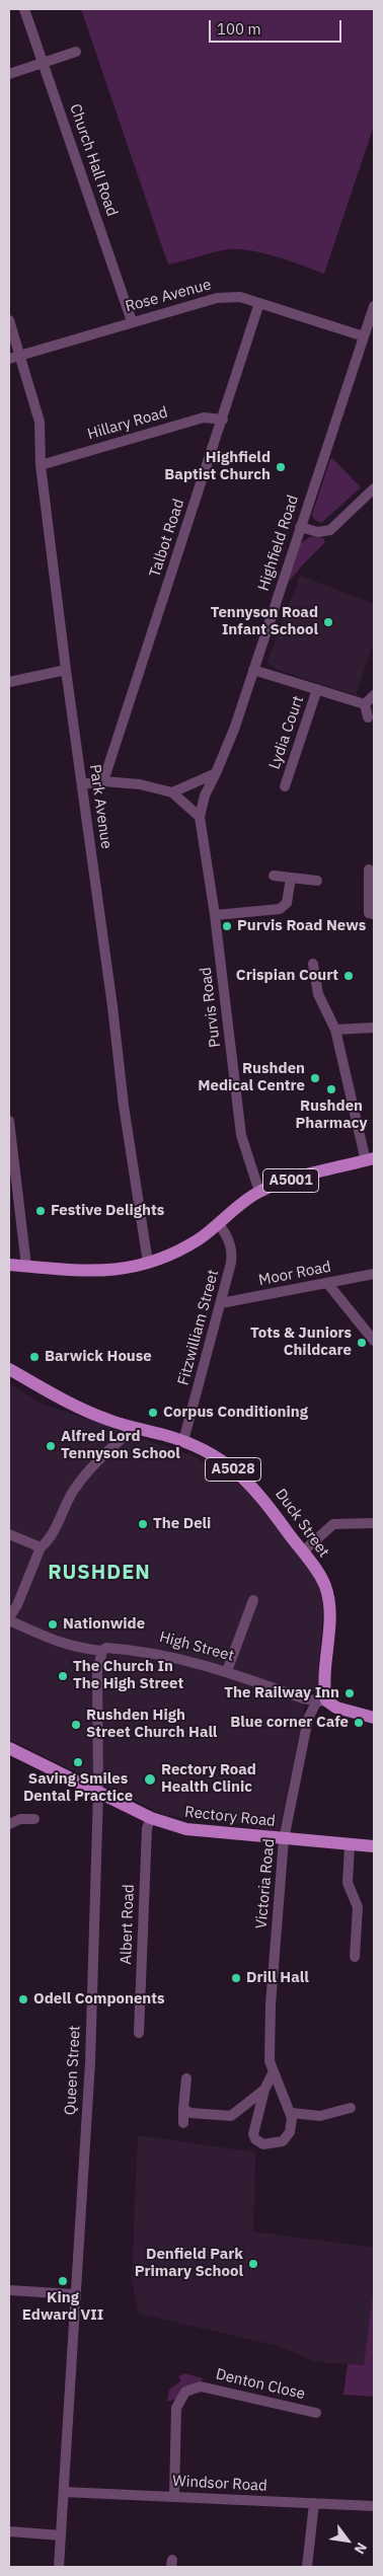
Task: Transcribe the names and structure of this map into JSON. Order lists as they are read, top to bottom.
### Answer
{
  "streets": {
    "main road": [
      "A5001",
      "A5028",
      "Duck Street",
      "High Street",
      "Rectory Road"
    ],
    "street": [
      "Church Hall Road",
      "Rose Avenue",
      "Hillary Road",
      "Talbot Road",
      "Highfield Road",
      "Lydia Court",
      "Park Avenue",
      "Purvis Road",
      "Moor Road",
      "Fitzwilliam Street",
      "Victoria Road",
      "Albert Road",
      "Queen Street",
      "Denton Close",
      "Windsor Road"
    ]
  },
  "crossings": [
    ["Church Hall Road", "Rose Avenue"],
    ["Rose Avenue", "Talbot Road"],
    ["Rose Avenue", "Highfield Road"],
    ["Rose Avenue", "Park Avenue"],
    ["Hillary Road", "Talbot Road"],
    ["Hillary Road", "Park Avenue"],
    ["Highfield Road", "Purvis Road"],
    ["Park Avenue", "A5001"],
    ["Purvis Road", "A5001"],
    ["A5001", "Fitzwilliam Street"],
    ["Moor Road", "Fitzwilliam Street"],
    ["Fitzwilliam Street", "Duck Street"],
    ["Duck Street", "High Street"],
    ["Duck Street", "Victoria Road"],
    ["High Street", "Victoria Road"],
    ["High Street", "Queen Street"],
    ["Rectory Road", "Victoria Road"],
    ["Rectory Road", "Albert Road"],
    ["Rectory Road", "Queen Street"],
    ["Queen Street", "Windsor Road"],
    ["Denton Close", "Windsor Road"]
  ],
  "districts": ["RUSHDEN"],
  "places": [
    "Highfield Baptist Church",
    "Tennyson Road Infant School",
    "Purvis Road News",
    "Crispian Court",
    "Rushden Medical Centre",
    "Rushden Pharmacy",
    "Festive Delights",
    "Tots & Juniors Childcare",
    "Barwick House",
    "Corpus Conditioning",
    "Alfred Lord Tennyson School",
    "The Deli",
    "Nationwide",
    "The Church In The High Street",
    "The Railway Inn",
    "Blue corner Cafe",
    "Rushden High Street Church Hall",
    "Saving Smiles Dental Practice",
    "Rectory Road Health Clinic",
    "Drill Hall",
    "Odell Components",
    "Denfield Park Primary School",
    "King Edward VII"
  ],
  "scale_bar": "100 m",
  "north": "bottom right"
}
